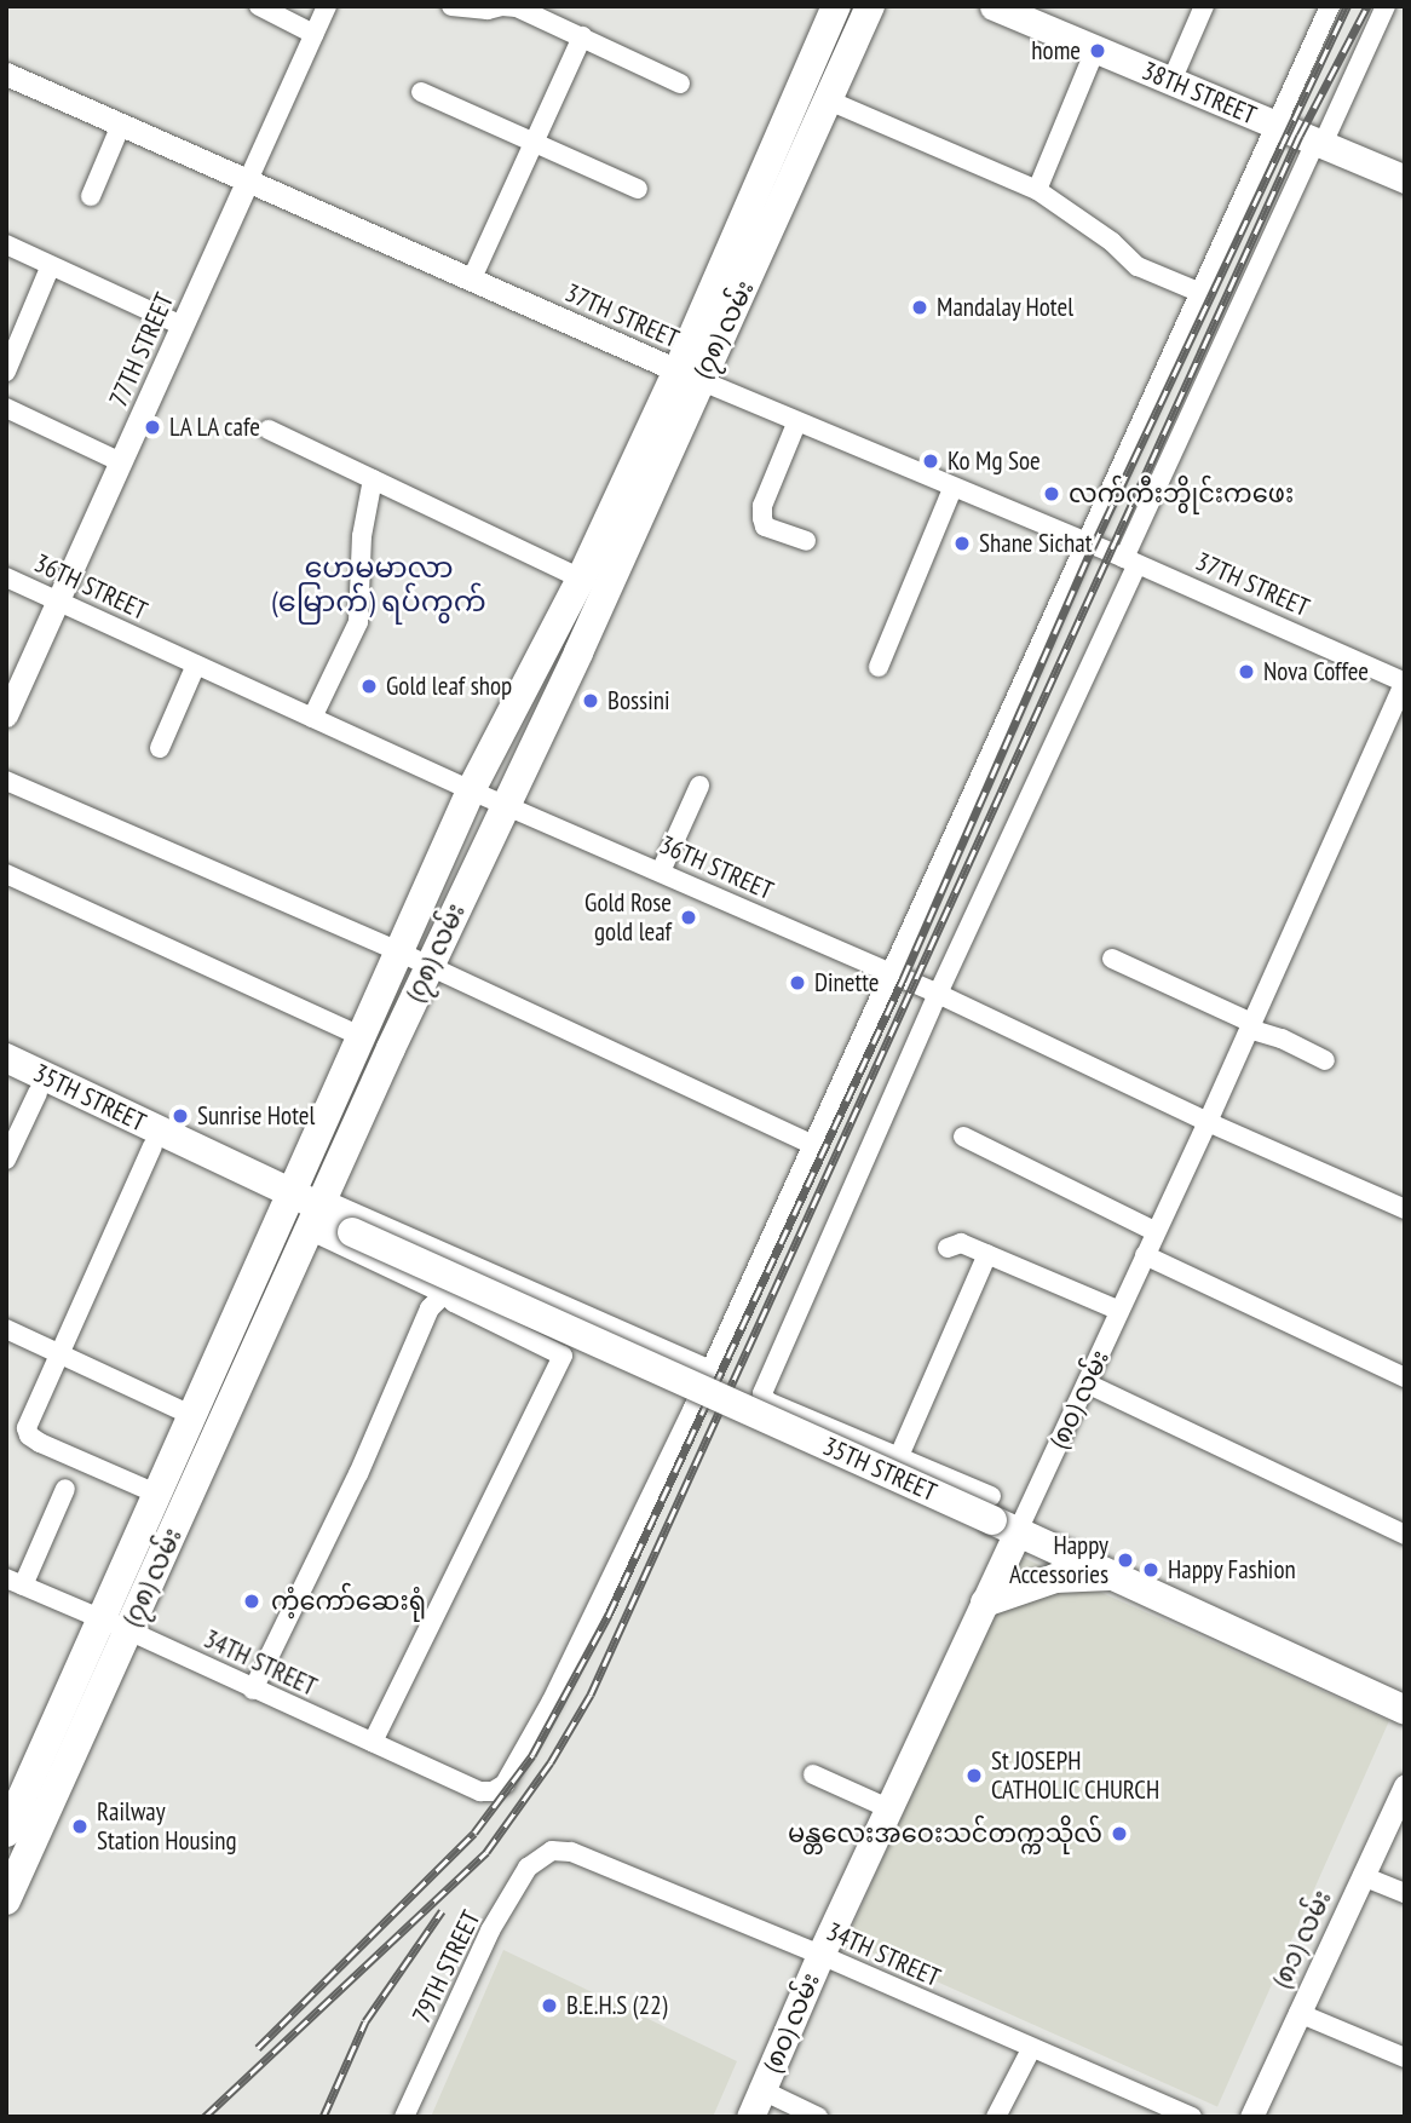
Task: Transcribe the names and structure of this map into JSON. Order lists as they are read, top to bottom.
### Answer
{
  "streets": {
    "main road": [
      "38TH STREET",
      "(၇၈) လမ်း",
      "35TH STREET",
      "(၈၀) လမ်း"
    ],
    "street": [
      "37TH STREET",
      "77TH STREET",
      "36TH STREET",
      "34TH STREET",
      "(၈၁) လမ်း",
      "79TH STREET"
    ]
  },
  "crossings": [
    ["37TH STREET", "(၇၈) လမ်း"],
    ["37TH STREET", "77TH STREET"],
    ["37TH STREET", "(၈၀) လမ်း"],
    ["(၇၈) လမ်း", "36TH STREET"],
    ["(၇၈) လမ်း", "35TH STREET"],
    ["(၇၈) လမ်း", "34TH STREET"],
    ["77TH STREET", "36TH STREET"],
    ["36TH STREET", "(၈၀) လမ်း"],
    ["35TH STREET", "(၈၀) လမ်း"],
    ["(၈၀) လမ်း", "34TH STREET"],
    ["34TH STREET", "79TH STREET"]
  ],
  "districts": ["ဟေမမာလာ (မြောက်) ရပ်ကွက်"],
  "places": [
    "home",
    "Mandalay Hotel",
    "LA LA cafe",
    "Ko Mg Soe",
    "လက်ကီးဘွိုင်းကဖေး",
    "Shane Sichat",
    "Nova Coffee",
    "Gold leaf shop",
    "Bossini",
    "Gold Rose gold leaf",
    "Dinette",
    "Sunrise Hotel",
    "Happy Accessories",
    "Happy Fashion",
    "ကံ့ကော်ဆေးရုံ",
    "St JOSEPH CATHOLIC CHURCH",
    "Railway Station Housing",
    "မန္တလေးအဝေးသင်တက္ကသိုလ်",
    "B.E.H.S (22)"
  ]
}
